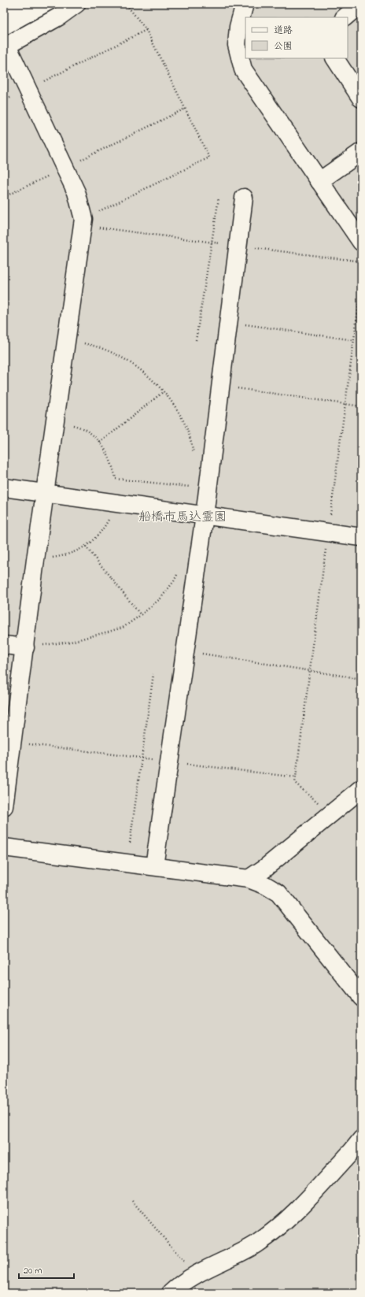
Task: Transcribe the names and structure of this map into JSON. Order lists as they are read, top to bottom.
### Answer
{
  "parks": ["船橋市馬込霊園"],
  "legend": ["道路", "公園"],
  "scale_bar": "20 m"
}
